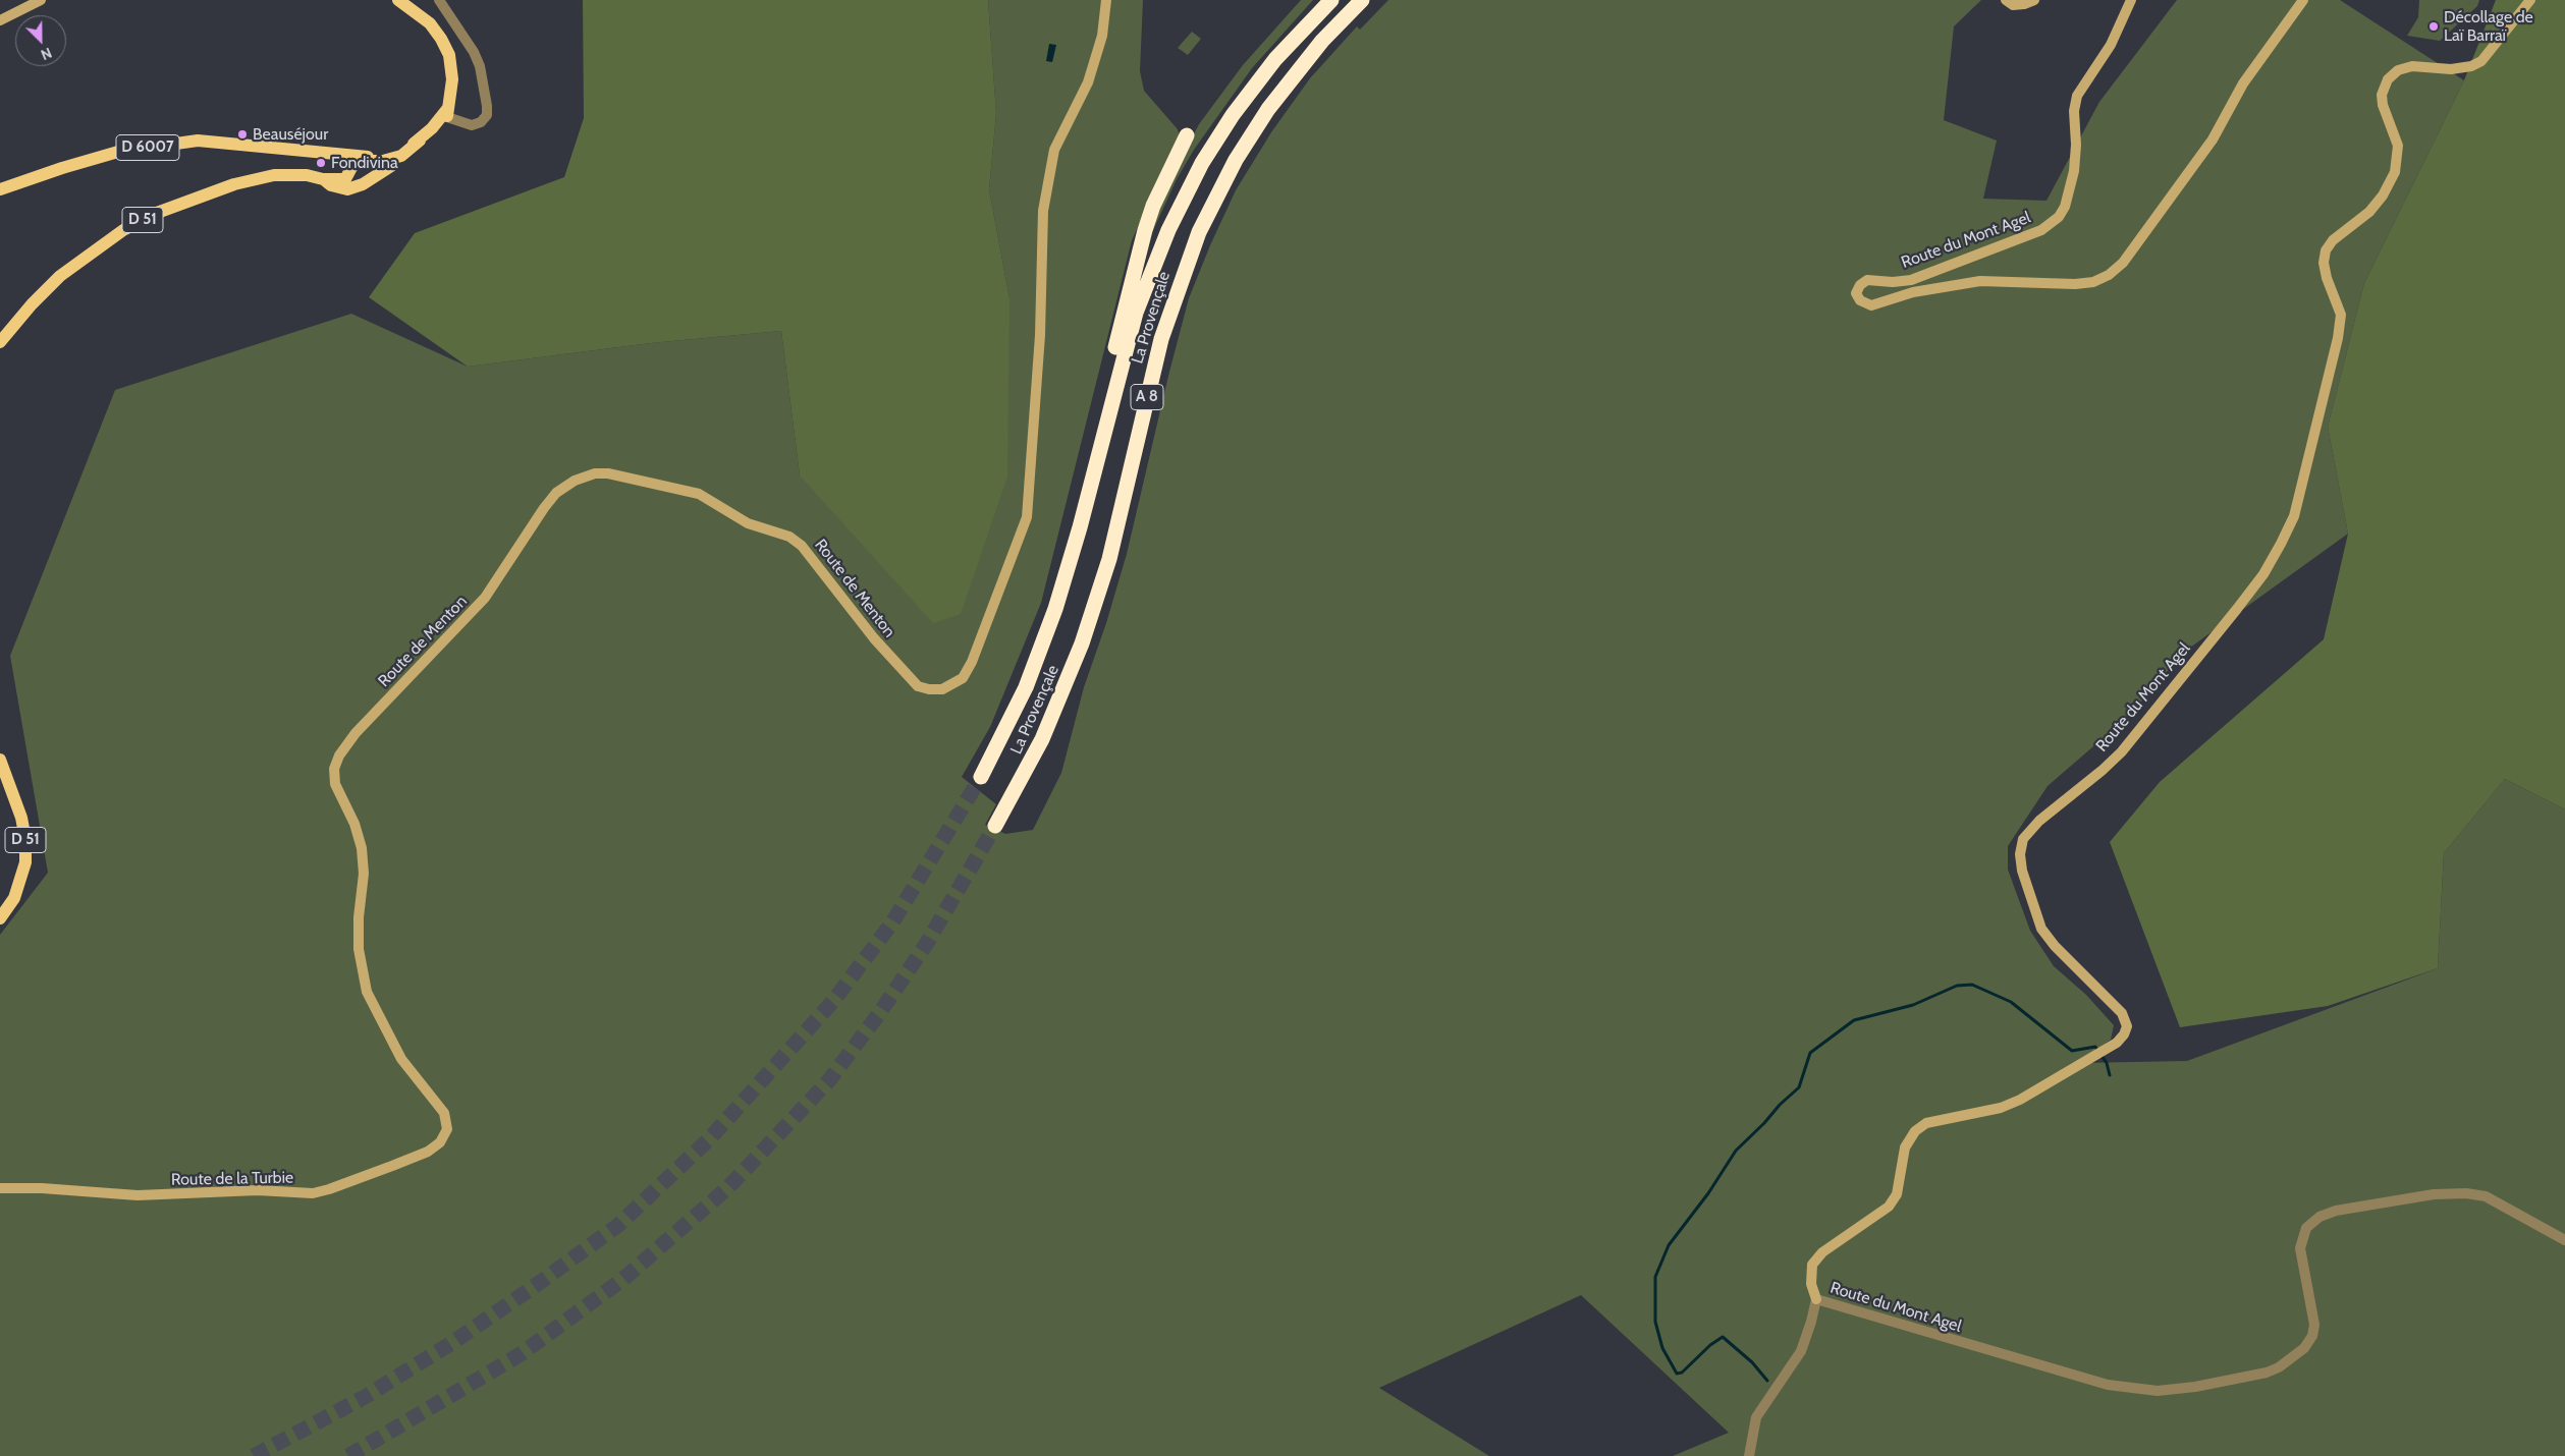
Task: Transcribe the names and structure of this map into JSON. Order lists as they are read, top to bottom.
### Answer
{
  "streets": {
    "highway": ["La Provençale", "A 8"],
    "main road": ["D 6007", "D 51"],
    "street": ["Route du Mont Agel", "Route de Menton", "Route de la Turbie"]
  },
  "crossings": [
    ["D 6007", "D 51"],
    ["Route de Menton", "Route de la Turbie"]
  ],
  "places": ["Décollage de Laï Barraï", "Beauséjour", "Fondivina"],
  "north": "bottom right"
}
